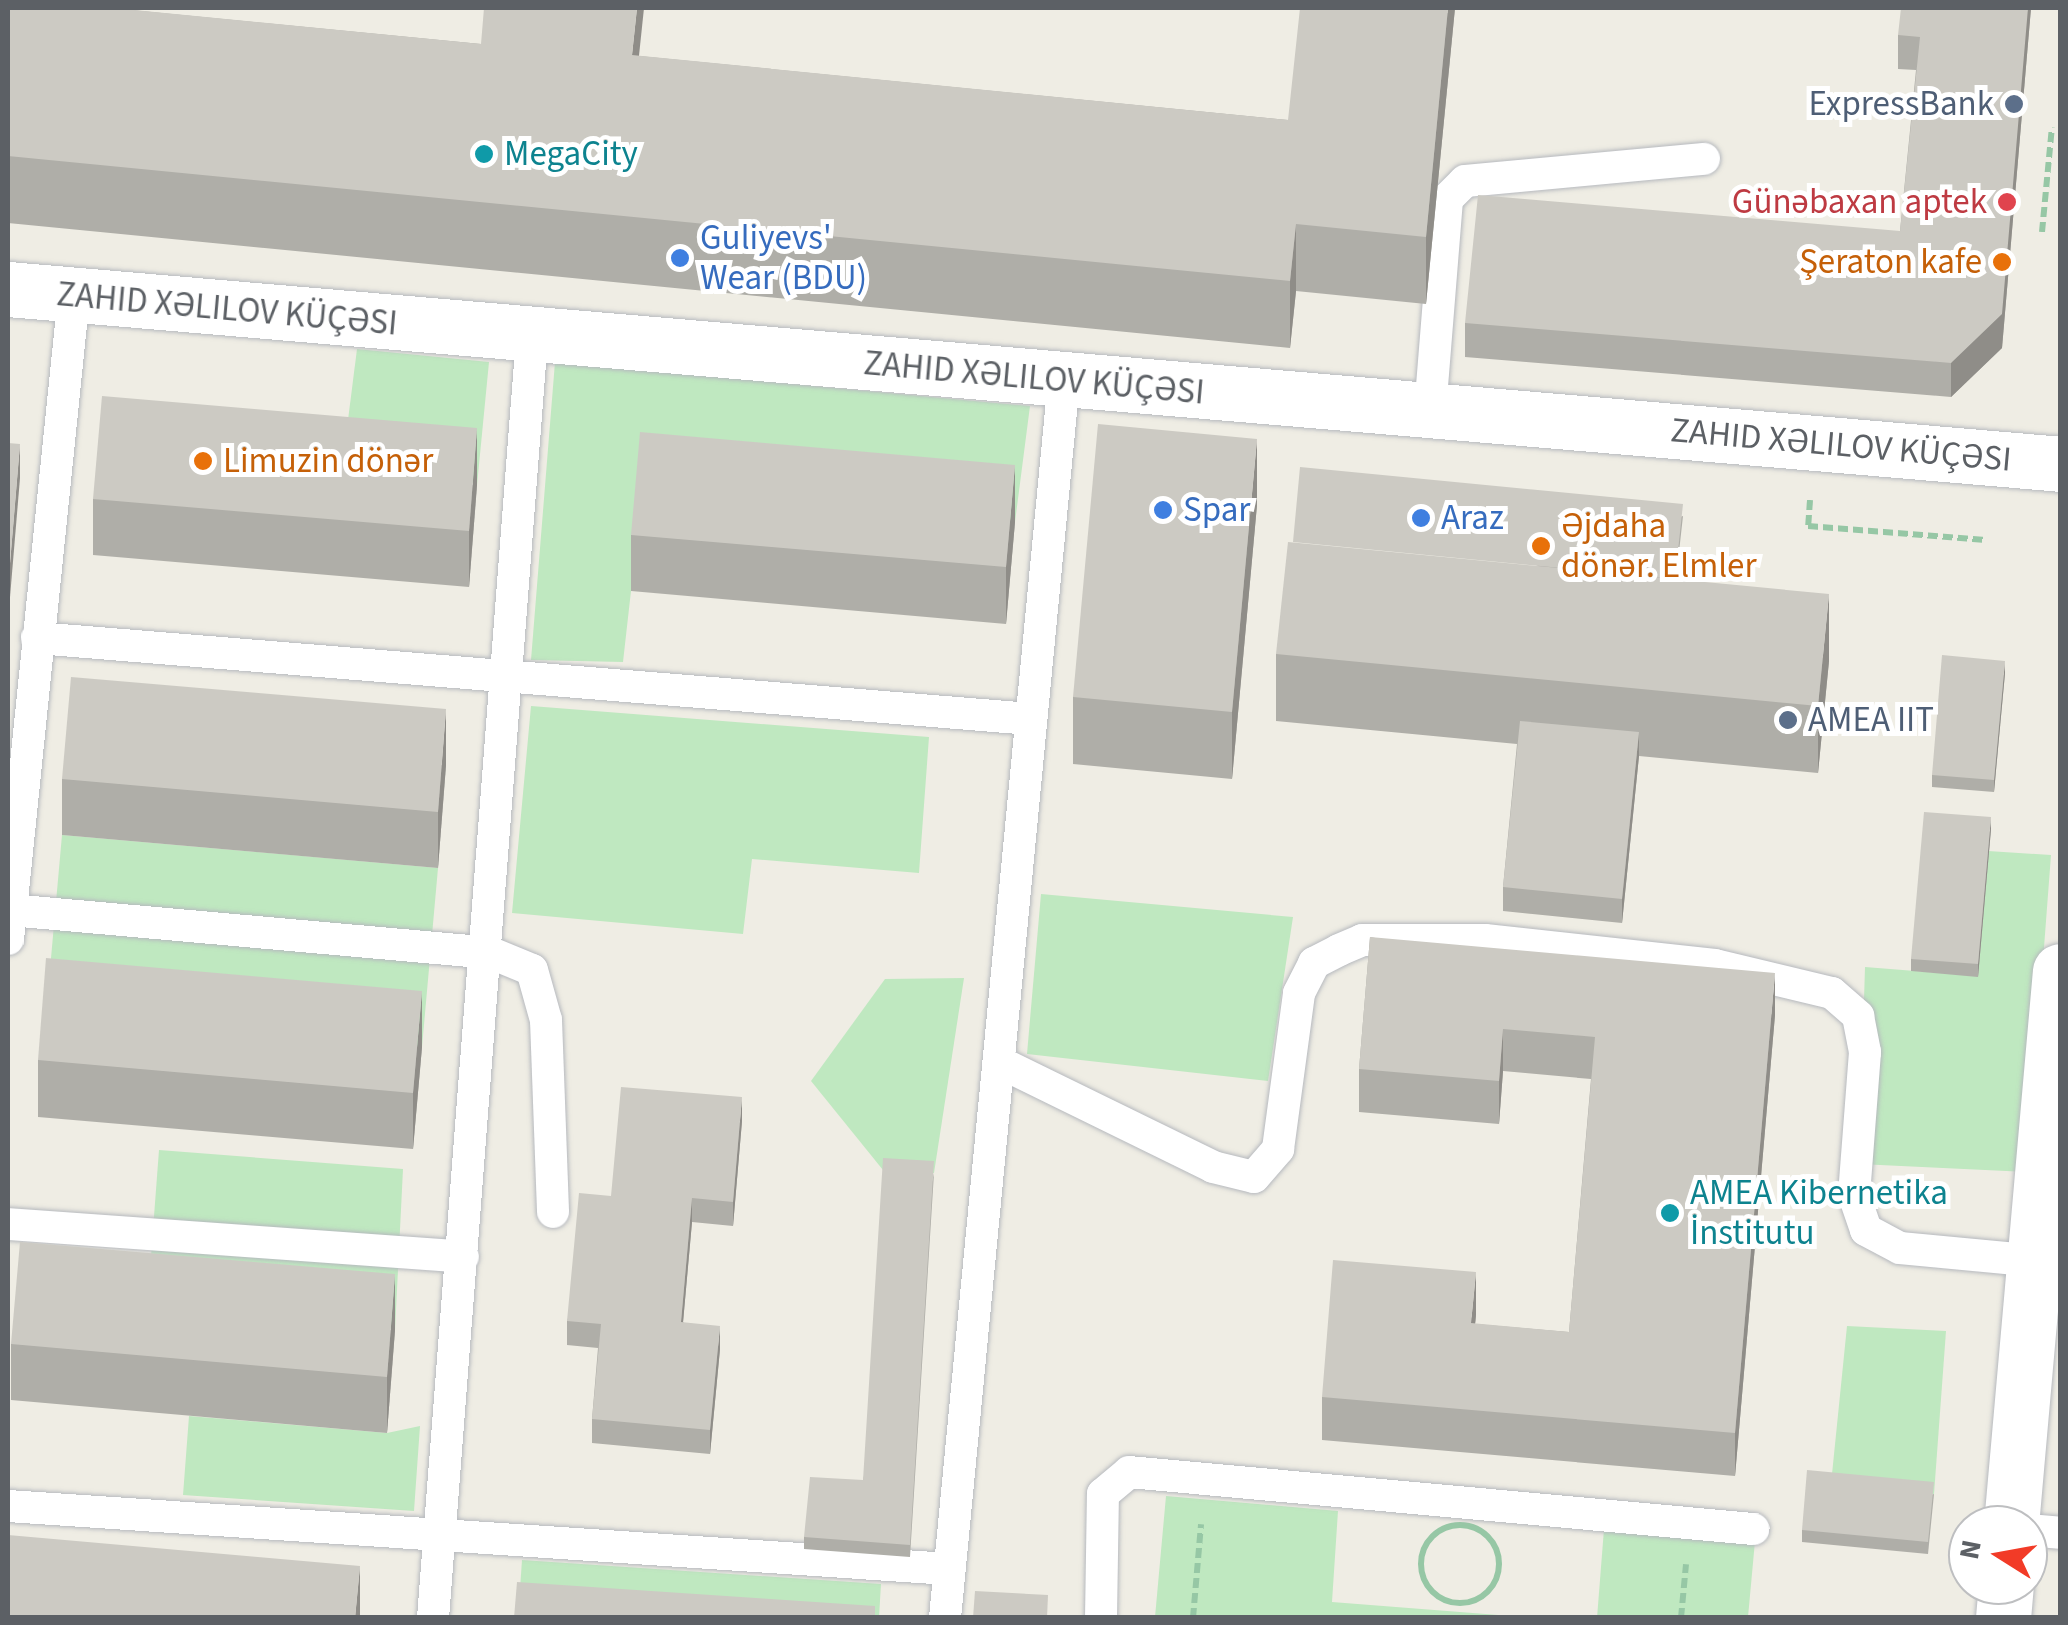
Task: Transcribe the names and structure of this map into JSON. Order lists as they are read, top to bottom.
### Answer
{
  "streets": {
    "street": ["ZAHID XƏLILOV KÜÇƏSI"]
  },
  "places": [
    "ExpressBank",
    "MegaCity",
    "Günəbaxan aptek",
    "Guliyevs' Wear (BDU)",
    "Şeraton kafe",
    "Limuzin dönər",
    "Spar",
    "Araz",
    "Əjdaha dönər. Elmler",
    "AMEA IIT",
    "AMEA Kibernetika İnstitutu"
  ],
  "north": "left"
}
